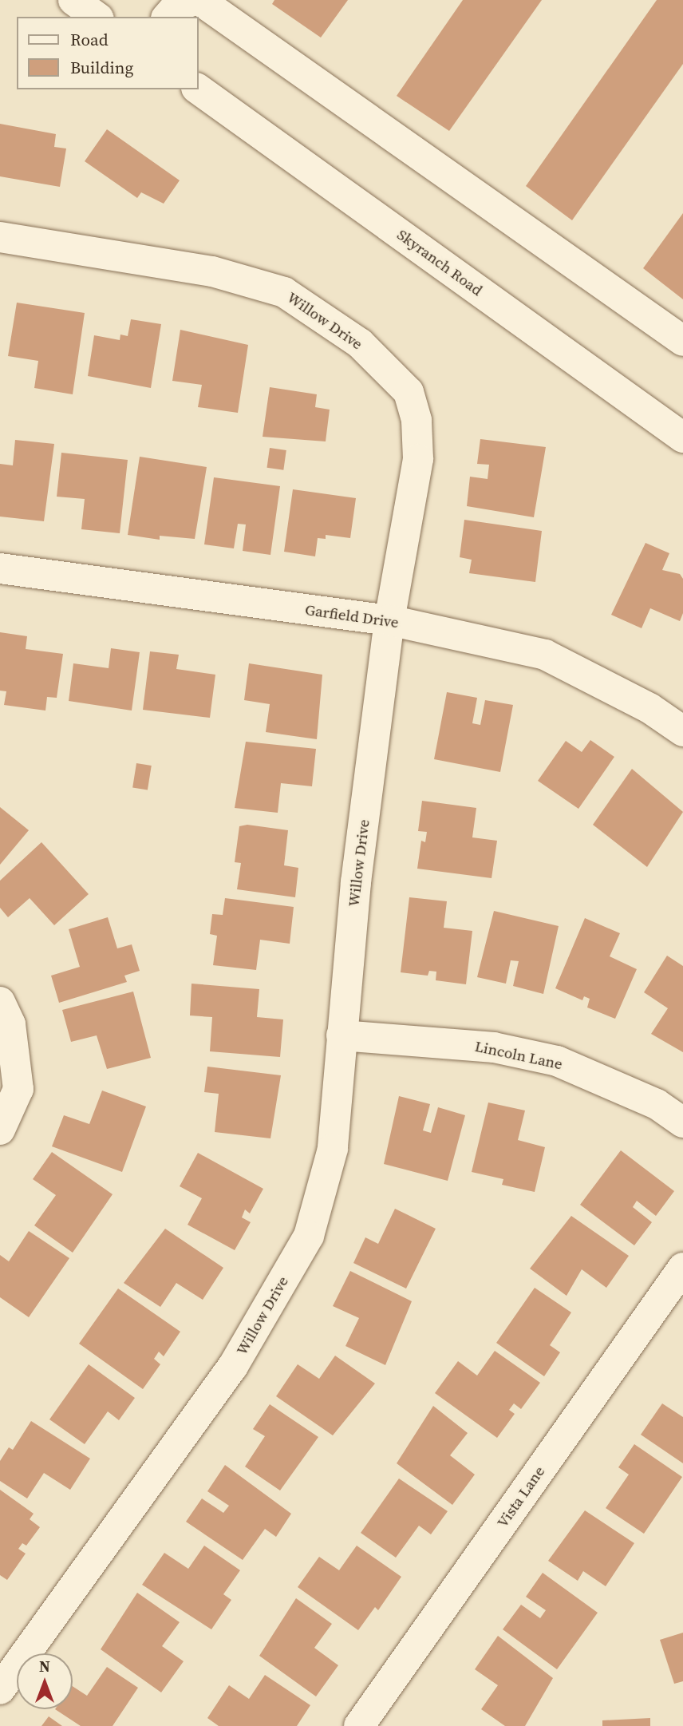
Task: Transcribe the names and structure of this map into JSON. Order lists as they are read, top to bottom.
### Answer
{
  "streets": {
    "street": [
      "Skyranch Road",
      "Willow Drive",
      "Garfield Drive",
      "Lincoln Lane",
      "Vista Lane"
    ]
  },
  "crossings": [
    ["Willow Drive", "Garfield Drive"],
    ["Willow Drive", "Lincoln Lane"]
  ],
  "legend": ["Road", "Building"],
  "north": "top"
}
